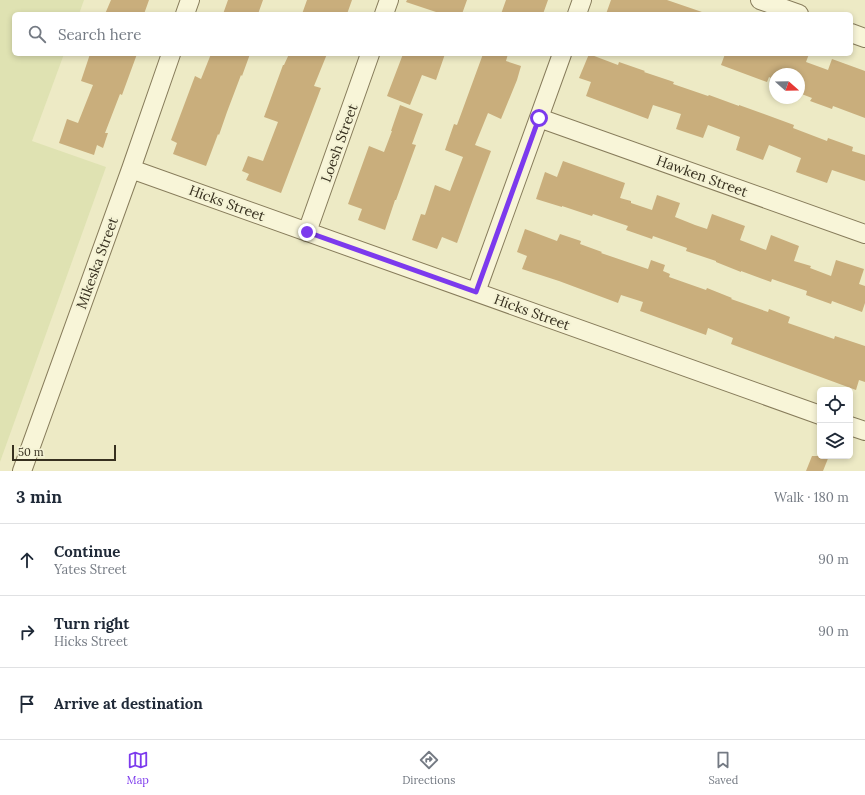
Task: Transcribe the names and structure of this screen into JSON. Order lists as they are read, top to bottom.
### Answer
{
  "streets": {
    "street": [
      "Loesh Street",
      "Hawken Street",
      "Hicks Street",
      "Mikeska Street"
    ]
  },
  "crossings": [
    ["Loesh Street", "Hicks Street"],
    ["Hicks Street", "Mikeska Street"]
  ],
  "scale_bar": "50 m",
  "north": "right",
  "page": {
    "search": "Search here",
    "scale": "50 m",
    "heading": ["3 min", "Walk · 180 m"],
    "list": [
      ["Continue", "Yates Street", "90 m"],
      ["Turn right", "Hicks Street", "90 m"],
      "Arrive at destination"
    ],
    "nav": ["Map", "Directions", "Saved"]
  }
}
